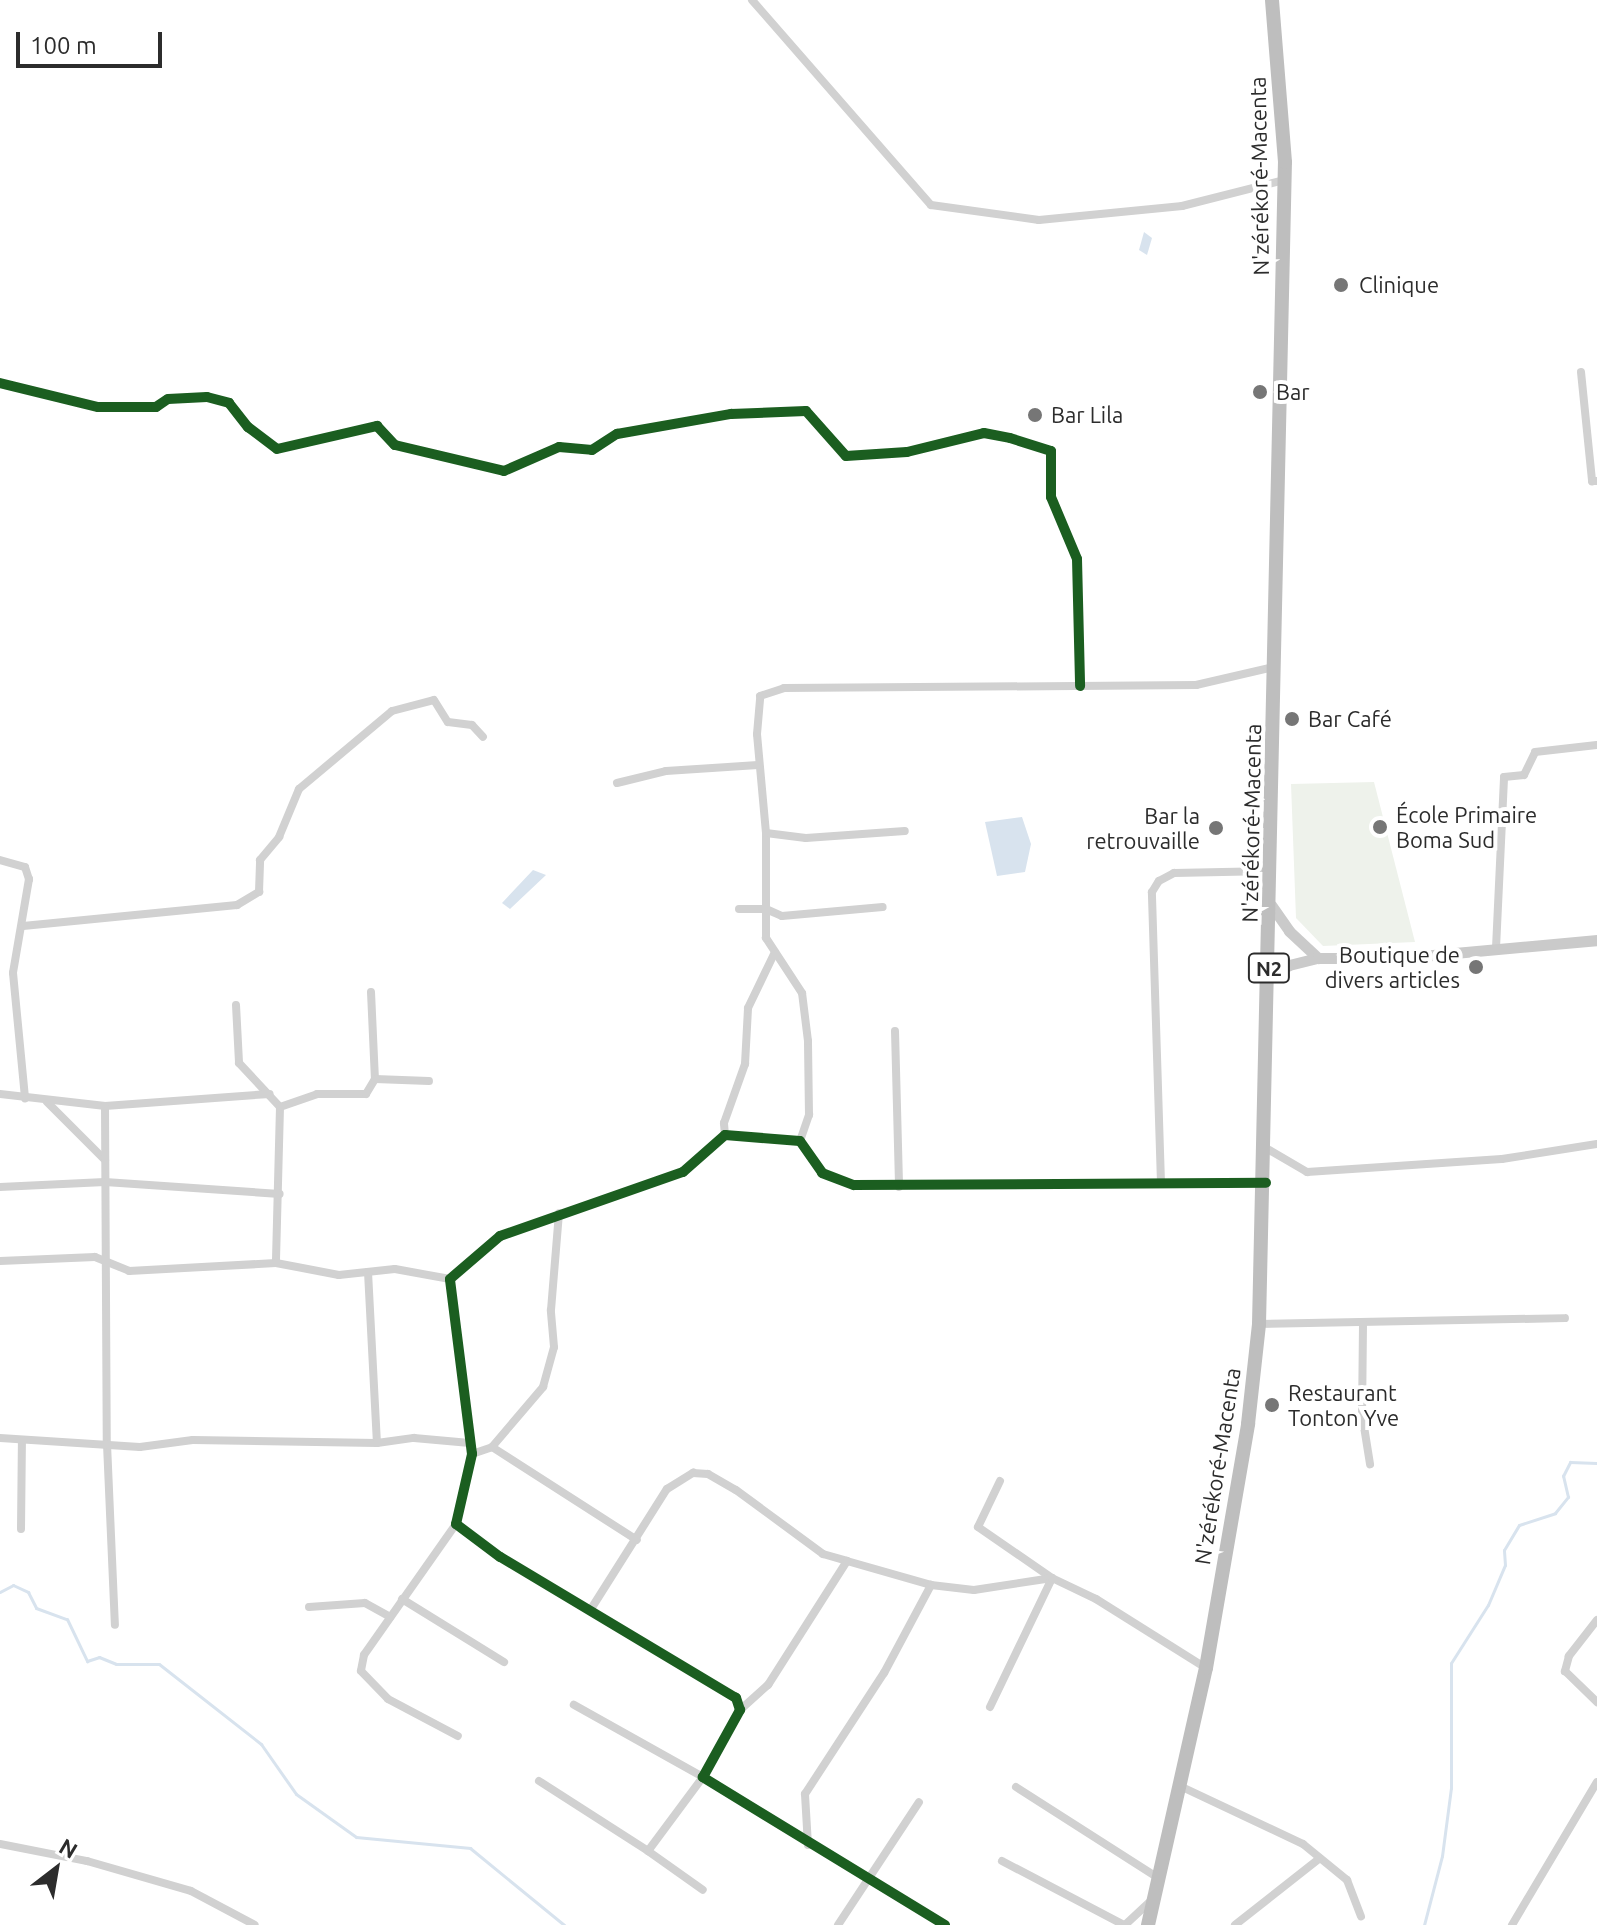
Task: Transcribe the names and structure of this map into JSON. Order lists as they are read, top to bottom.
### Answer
{
  "streets": {
    "highway": ["N'zérékoré-Macenta", "N2"]
  },
  "places": [
    "Clinique",
    "Bar",
    "Bar Lila",
    "Bar Café",
    "École Primaire Boma Sud",
    "Bar la retrouvaille",
    "Boutique de divers articles",
    "Restaurant Tonton Yve"
  ],
  "scale_bar": "100 m",
  "north": "top right"
}
